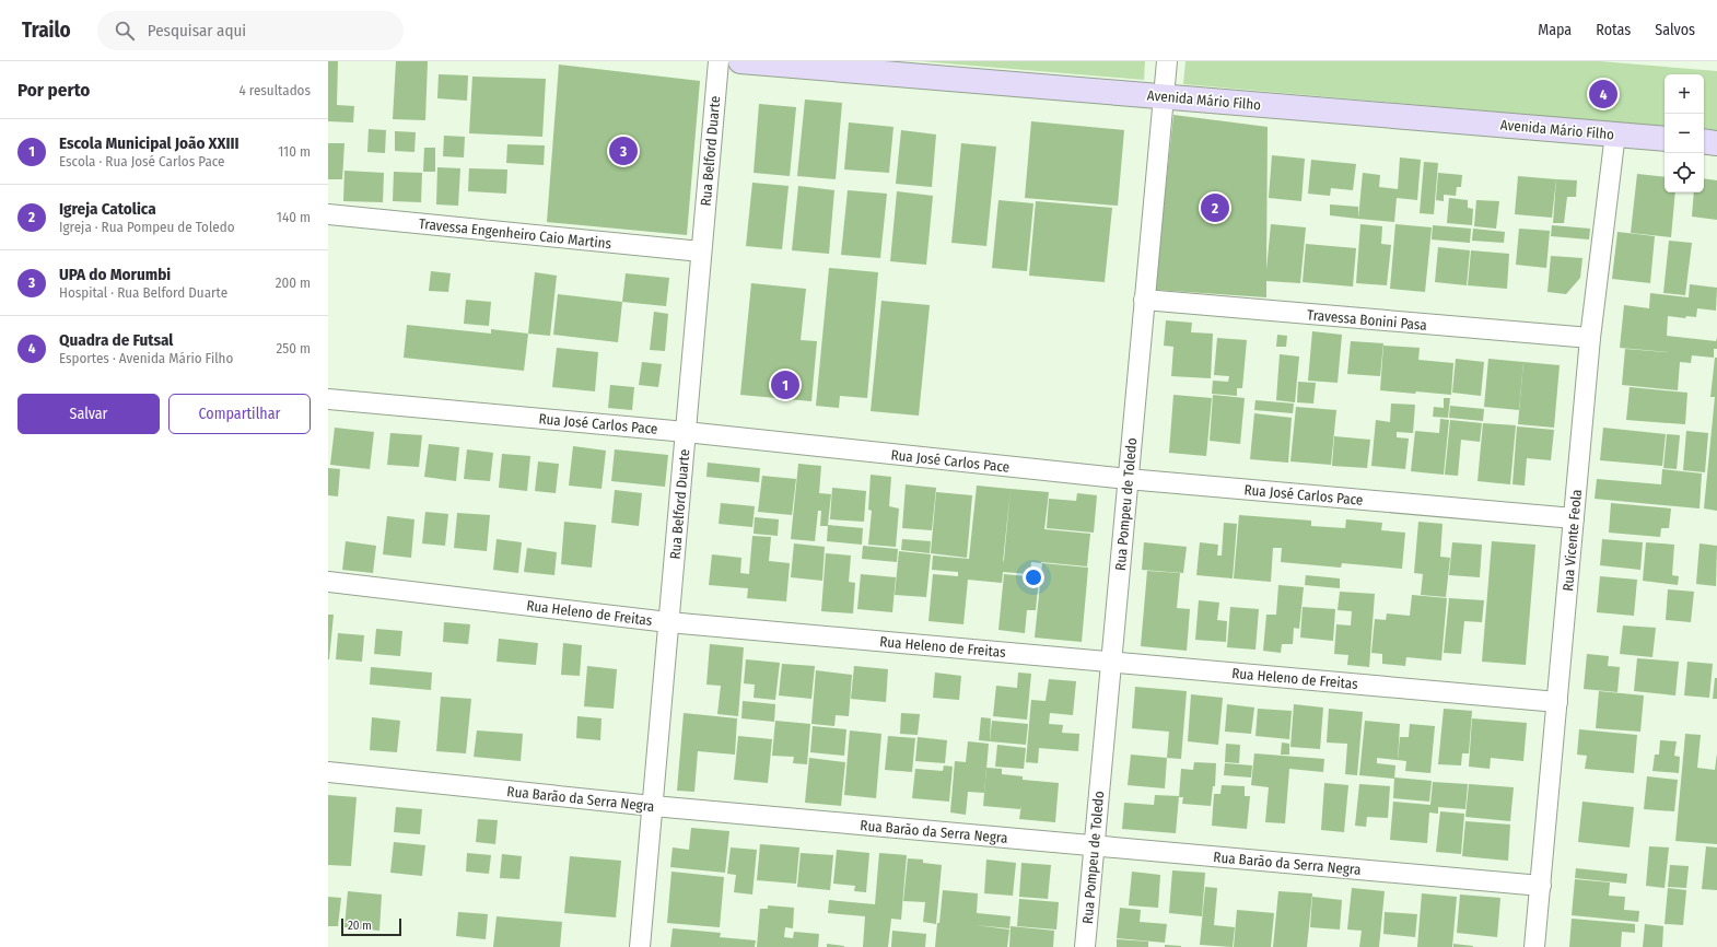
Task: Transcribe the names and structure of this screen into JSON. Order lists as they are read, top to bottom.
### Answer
{
  "streets": {
    "main road": ["Avenida Mário Filho"],
    "street": [
      "Rua Belford Duarte",
      "Travessa Engenheiro Caio Martins",
      "Travessa Bonini Pasa",
      "Rua José Carlos Pace",
      "Rua Pompeu de Toledo",
      "Rua Vicente Feola",
      "Rua Heleno de Freitas",
      "Rua Barão da Serra Negra"
    ]
  },
  "crossings": [
    ["Avenida Mário Filho", "Rua Pompeu de Toledo"],
    ["Avenida Mário Filho", "Rua Vicente Feola"],
    ["Rua Belford Duarte", "Travessa Engenheiro Caio Martins"],
    ["Rua Belford Duarte", "Rua José Carlos Pace"],
    ["Rua Belford Duarte", "Rua Heleno de Freitas"],
    ["Rua Belford Duarte", "Rua Barão da Serra Negra"],
    ["Travessa Bonini Pasa", "Rua Pompeu de Toledo"],
    ["Travessa Bonini Pasa", "Rua Vicente Feola"],
    ["Rua José Carlos Pace", "Rua Pompeu de Toledo"],
    ["Rua José Carlos Pace", "Rua Vicente Feola"],
    ["Rua Pompeu de Toledo", "Rua Heleno de Freitas"],
    ["Rua Pompeu de Toledo", "Rua Barão da Serra Negra"],
    ["Rua Vicente Feola", "Rua Heleno de Freitas"],
    ["Rua Vicente Feola", "Rua Barão da Serra Negra"]
  ],
  "scale_bar": "20 m",
  "page": {
    "header": "Trailo",
    "search": "Pesquisar aqui",
    "nav": ["Mapa", "Rotas", "Salvos"],
    "heading": ["Por perto", "4 resultados"],
    "map_buttons": ["+", "−"],
    "pins": [
      "4",
      "3",
      "2",
      "1"
    ],
    "list": [
      {
        "mark": "1",
        "name": "Escola Municipal João XXIII",
        "note": "Escola · Rua José Carlos Pace",
        "value": "110 m"
      },
      {
        "mark": "2",
        "name": "Igreja Catolica",
        "note": "Igreja · Rua Pompeu de Toledo",
        "value": "140 m"
      },
      {
        "mark": "3",
        "name": "UPA do Morumbi",
        "note": "Hospital · Rua Belford Duarte",
        "value": "200 m"
      },
      {
        "mark": "4",
        "name": "Quadra de Futsal",
        "note": "Esportes · Avenida Mário Filho",
        "value": "250 m"
      }
    ],
    "buttons": ["Salvar", "Compartilhar"],
    "scale": "20 m"
  }
}
